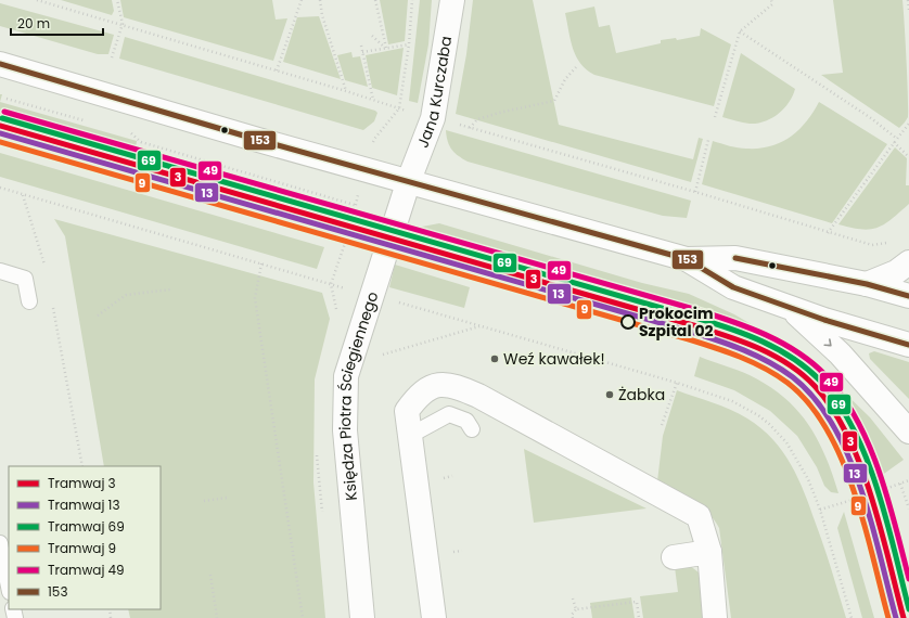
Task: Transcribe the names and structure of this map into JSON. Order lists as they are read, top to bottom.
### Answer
{
  "streets": {
    "street": ["Jana Kurczaba", "Księdza Piotra Ściegiennego"]
  },
  "crossings": [
    ["Jana Kurczaba", "Księdza Piotra Ściegiennego"]
  ],
  "places": ["Prokocim Szpital 02", "Weź kawałek!", "Żabka"],
  "lines": [
    "transit line 153",
    "tram line 49",
    "tram line 69",
    "tram line 3",
    "tram line 13",
    "tram line 9"
  ],
  "legend": [
    "Tramwaj 3",
    "Tramwaj 13",
    "Tramwaj 69",
    "Tramwaj 9",
    "Tramwaj 49",
    "153"
  ],
  "scale_bar": "20 m"
}
